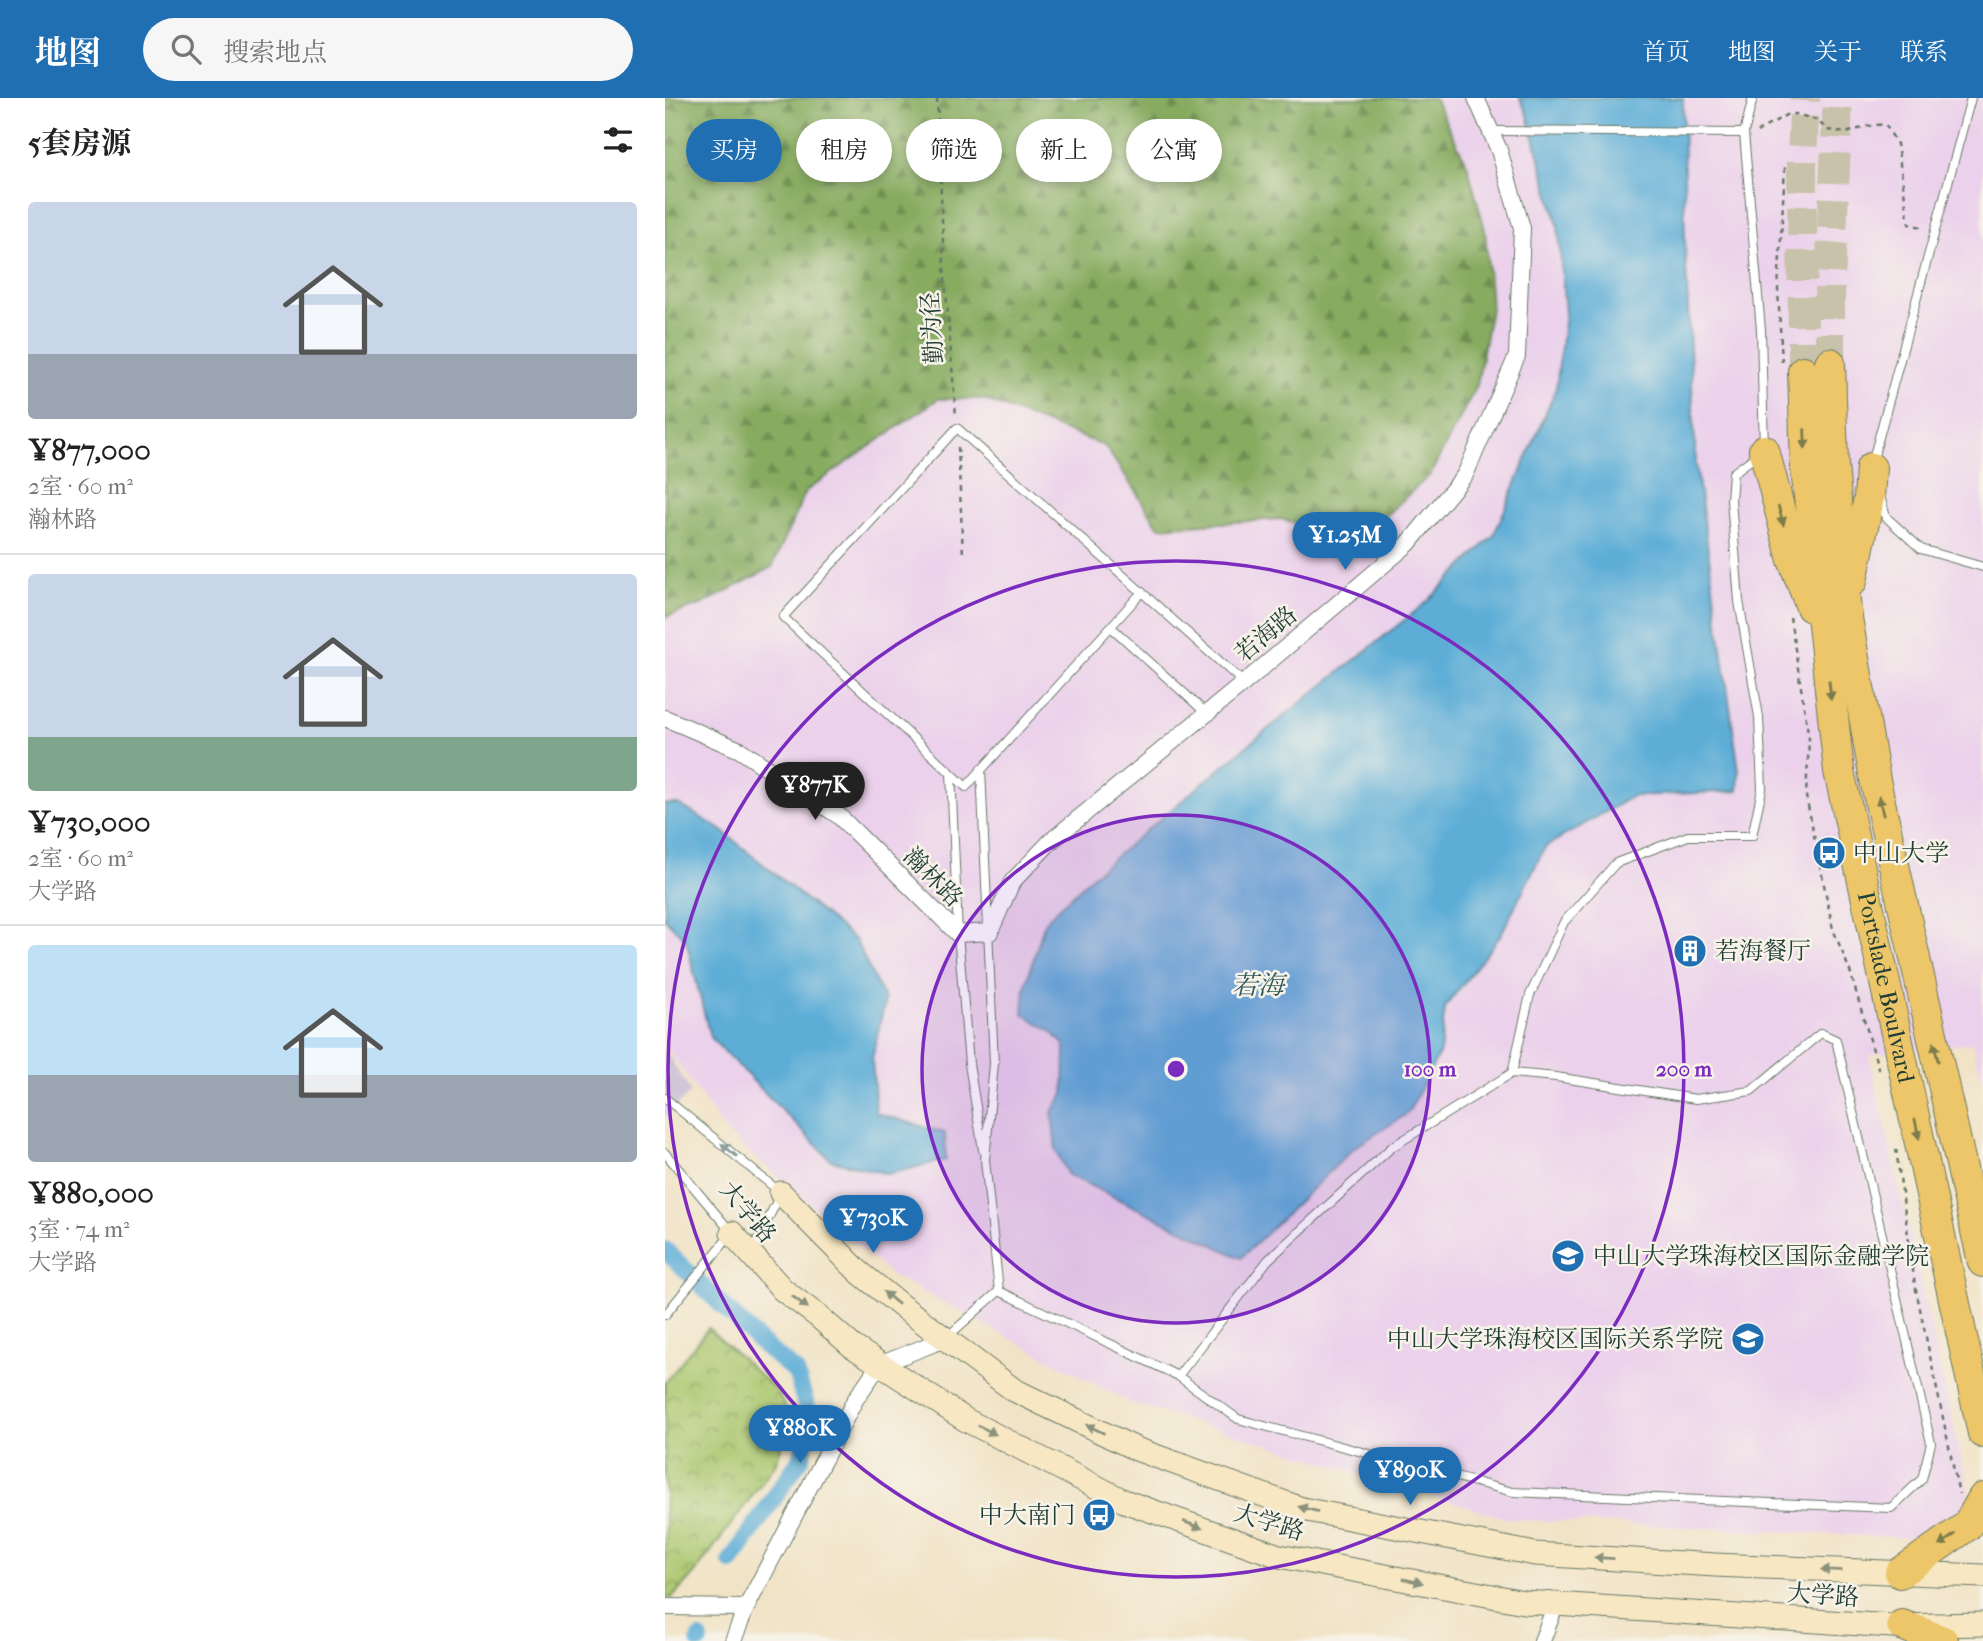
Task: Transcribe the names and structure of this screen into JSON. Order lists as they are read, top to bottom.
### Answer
{
  "streets": {
    "highway": ["Portslade Boulvard"],
    "street": ["若海路", "瀚林路", "大学路"],
    "path": ["勤为径"]
  },
  "water": ["若海"],
  "places": {
    "bus stop": ["中山大学", "中大南门"],
    "building": ["若海餐厅"],
    "school or university": ["中山大学珠海校区国际金融学院", "中山大学珠海校区国际关系学院"]
  },
  "page": {
    "header": "地图",
    "search": "搜索地点",
    "nav": [
      "首页",
      "地图",
      "关于",
      "联系"
    ],
    "heading": "5套房源",
    "chip": [
      "买房",
      "租房",
      "筛选",
      "新上",
      "公寓"
    ],
    "list": [
      {
        "name": "¥877,000",
        "note": "2室 · 60 m² · 瀚林路"
      },
      {
        "name": "¥730,000",
        "note": "2室 · 60 m² · 大学路"
      },
      {
        "name": "¥880,000",
        "note": "3室 · 74 m² · 大学路"
      }
    ],
    "price": [
      "¥1.25M",
      "¥877K",
      "¥730K",
      "¥880K",
      "¥890K"
    ]
  },
  "rings": ["100 m", "200 m"]
}
